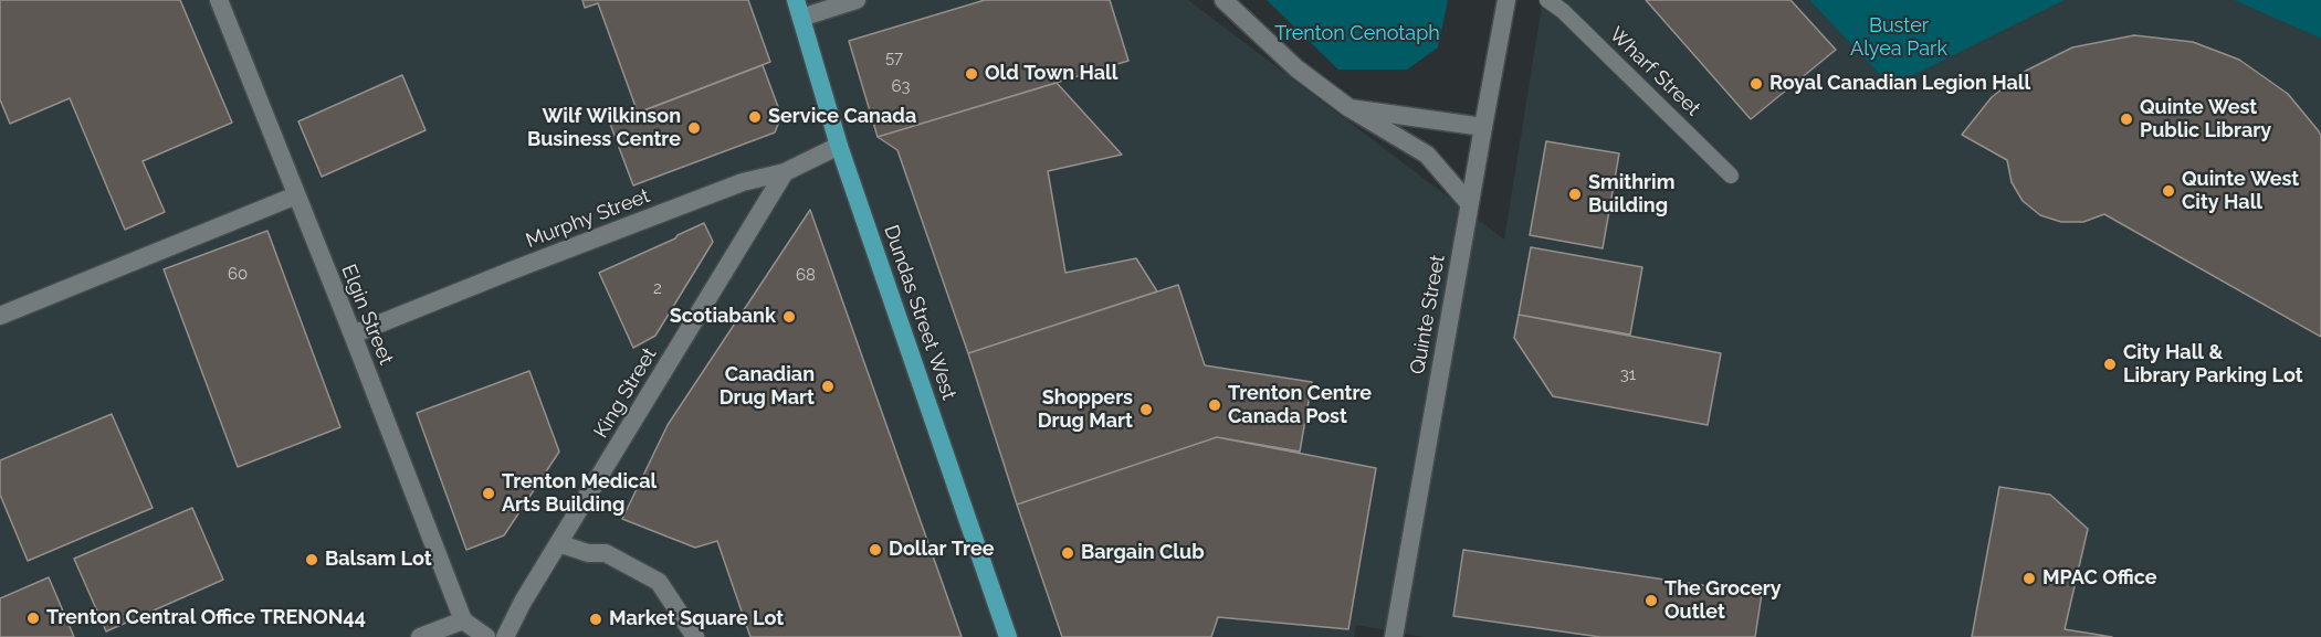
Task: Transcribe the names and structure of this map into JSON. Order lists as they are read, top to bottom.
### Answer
{
  "streets": {
    "main road": ["Dundas Street West"],
    "street": [
      "Murphy Street",
      "Elgin Street",
      "Quinte Street",
      "King Street"
    ],
    "lane": ["Wharf Street"]
  },
  "crossings": [
    ["Murphy Street", "Dundas Street West"],
    ["Murphy Street", "Elgin Street"],
    ["Murphy Street", "King Street"]
  ],
  "parks": ["Buster Alyea Park", "Trenton Cenotaph"],
  "places": [
    "Old Town Hall",
    "Royal Canadian Legion Hall",
    "Service Canada",
    "Quinte West Public Library",
    "Wilf Wilkinson Business Centre",
    "Quinte West City Hall",
    "Smithrim Building",
    "Scotiabank",
    "City Hall & Library Parking Lot",
    "Canadian Drug Mart",
    "Trenton Centre Canada Post",
    "Shoppers Drug Mart",
    "Trenton Medical Arts Building",
    "Dollar Tree",
    "Bargain Club",
    "Balsam Lot",
    "MPAC Office",
    "The Grocery Outlet",
    "Trenton Central Office TRENON44",
    "Market Square Lot"
  ],
  "house_numbers": [
    "57",
    "63",
    "60",
    "68",
    "2",
    "31"
  ]
}
